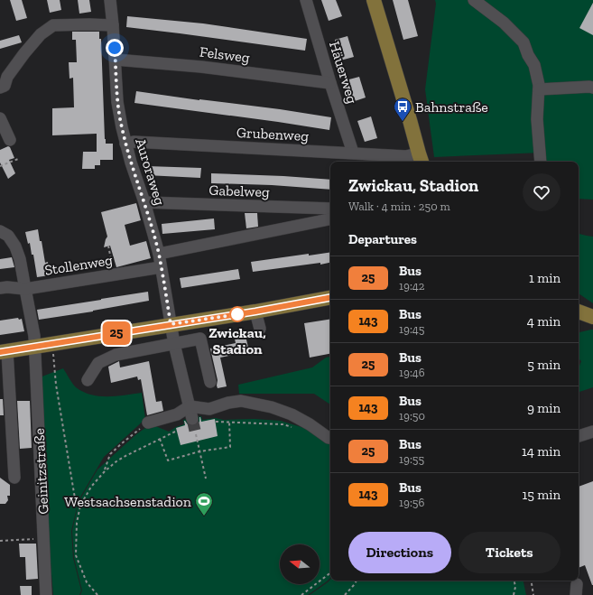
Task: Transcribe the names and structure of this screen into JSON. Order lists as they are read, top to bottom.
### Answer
{
  "streets": {
    "main road": ["Geinitzstraße"],
    "street": [
      "Felsweg",
      "Häuerweg",
      "Grubenweg",
      "Auroraweg",
      "Gabelweg",
      "Stollenweg"
    ]
  },
  "crossings": [
    ["Felsweg", "Häuerweg"],
    ["Felsweg", "Auroraweg"],
    ["Häuerweg", "Grubenweg"],
    ["Grubenweg", "Auroraweg"],
    ["Auroraweg", "Gabelweg"],
    ["Auroraweg", "Stollenweg"],
    ["Auroraweg", "Geinitzstraße"]
  ],
  "places": {
    "bus stop": ["Bahnstraße"],
    "other": ["Zwickau, Stadion"],
    "sports": ["Westsachsenstadion"]
  },
  "lines": ["bus line 25"],
  "north": "left",
  "page": {
    "on_map": "25",
    "heading": [
      ["Zwickau, Stadion", "Walk · 4 min · 250 m"],
      "Departures"
    ],
    "list": [
      {
        "mark": "25",
        "name": "Bus",
        "note": "19:42",
        "value": "1 min"
      },
      {
        "mark": "143",
        "name": "Bus",
        "note": "19:45",
        "value": "4 min"
      },
      {
        "mark": "25",
        "name": "Bus",
        "note": "19:46",
        "value": "5 min"
      },
      {
        "mark": "143",
        "name": "Bus",
        "note": "19:50",
        "value": "9 min"
      },
      {
        "mark": "25",
        "name": "Bus",
        "note": "19:55",
        "value": "14 min"
      },
      {
        "mark": "143",
        "name": "Bus",
        "note": "19:56",
        "value": "15 min"
      }
    ],
    "buttons": ["Directions", "Tickets"]
  }
}
